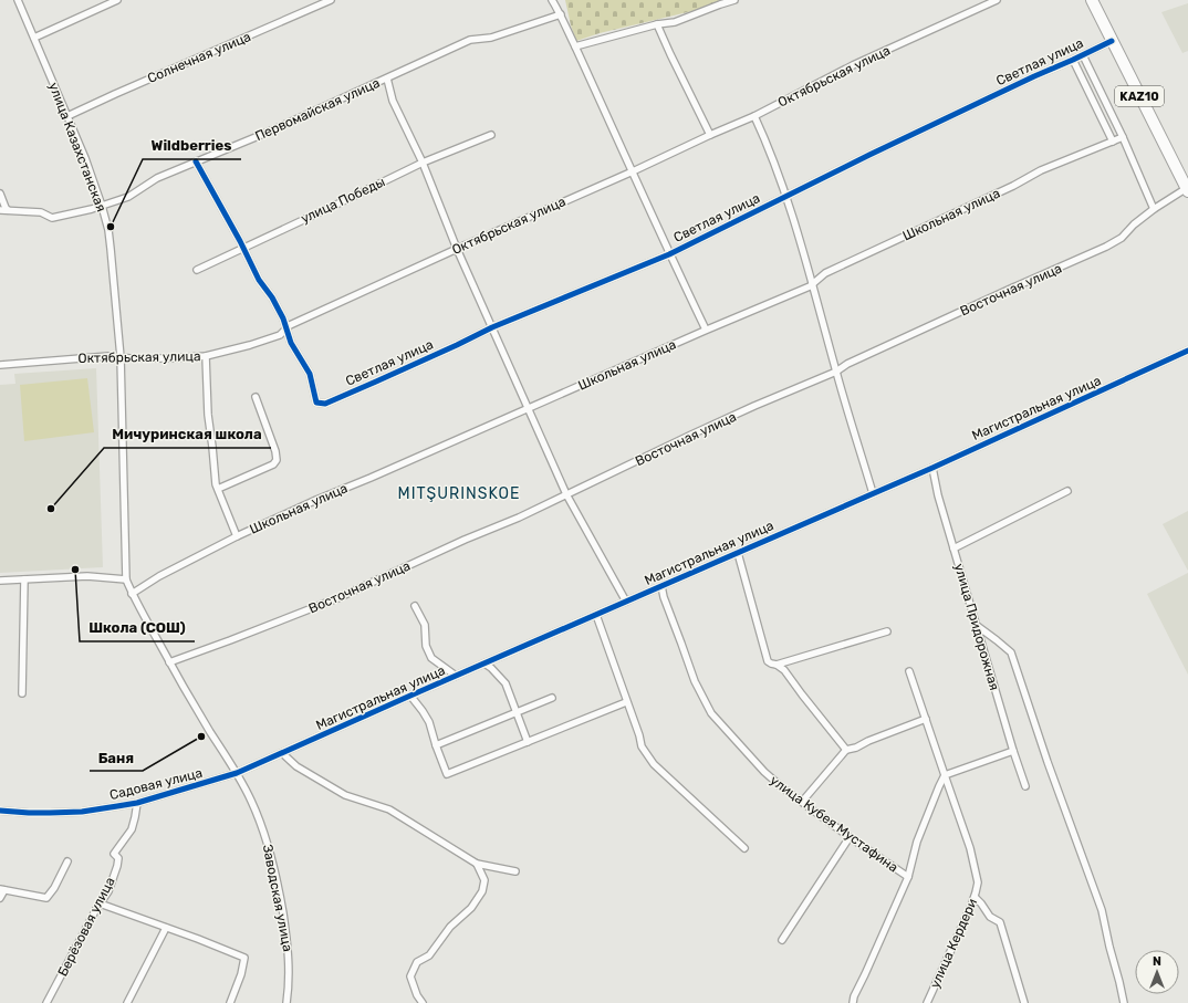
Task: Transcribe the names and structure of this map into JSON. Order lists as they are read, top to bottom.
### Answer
{
  "streets": {
    "highway": ["KAZ10"],
    "street": [
      "Солнечная улица",
      "Светлая улица",
      "Октябрьская улица",
      "Первомайская улица",
      "улица Казахстанская",
      "улица Победы",
      "Школьная улица",
      "Восточная улица",
      "Магистральная улица",
      "улица Придорожная",
      "Садовая улица",
      "улица Кубея Мустафина",
      "Заводская улица",
      "Берёзовая улица",
      "улица Кердери"
    ]
  },
  "crossings": [
    ["Солнечная улица", "улица Казахстанская"],
    ["Светлая улица", "Октябрьская улица"],
    ["Светлая улица", "KAZ10"],
    ["Октябрьская улица", "улица Казахстанская"],
    ["KAZ10", "Восточная улица"],
    ["Первомайская улица", "улица Казахстанская"],
    ["улица Казахстанская", "Школьная улица"],
    ["улица Казахстанская", "Восточная улица"],
    ["улица Казахстанская", "Магистральная улица"],
    ["улица Казахстанская", "Садовая улица"],
    ["улица Казахстанская", "Заводская улица"],
    ["Магистральная улица", "улица Придорожная"],
    ["Магистральная улица", "Садовая улица"],
    ["Магистральная улица", "улица Кубея Мустафина"],
    ["Магистральная улица", "Заводская улица"],
    ["Садовая улица", "Заводская улица"],
    ["Садовая улица", "Берёзовая улица"]
  ],
  "districts": ["MITŞURINSKOE"],
  "places": [
    "Wildberries",
    "Мичуринская школа",
    "Школа (СОШ)",
    "Баня"
  ],
  "north": "top"
}
